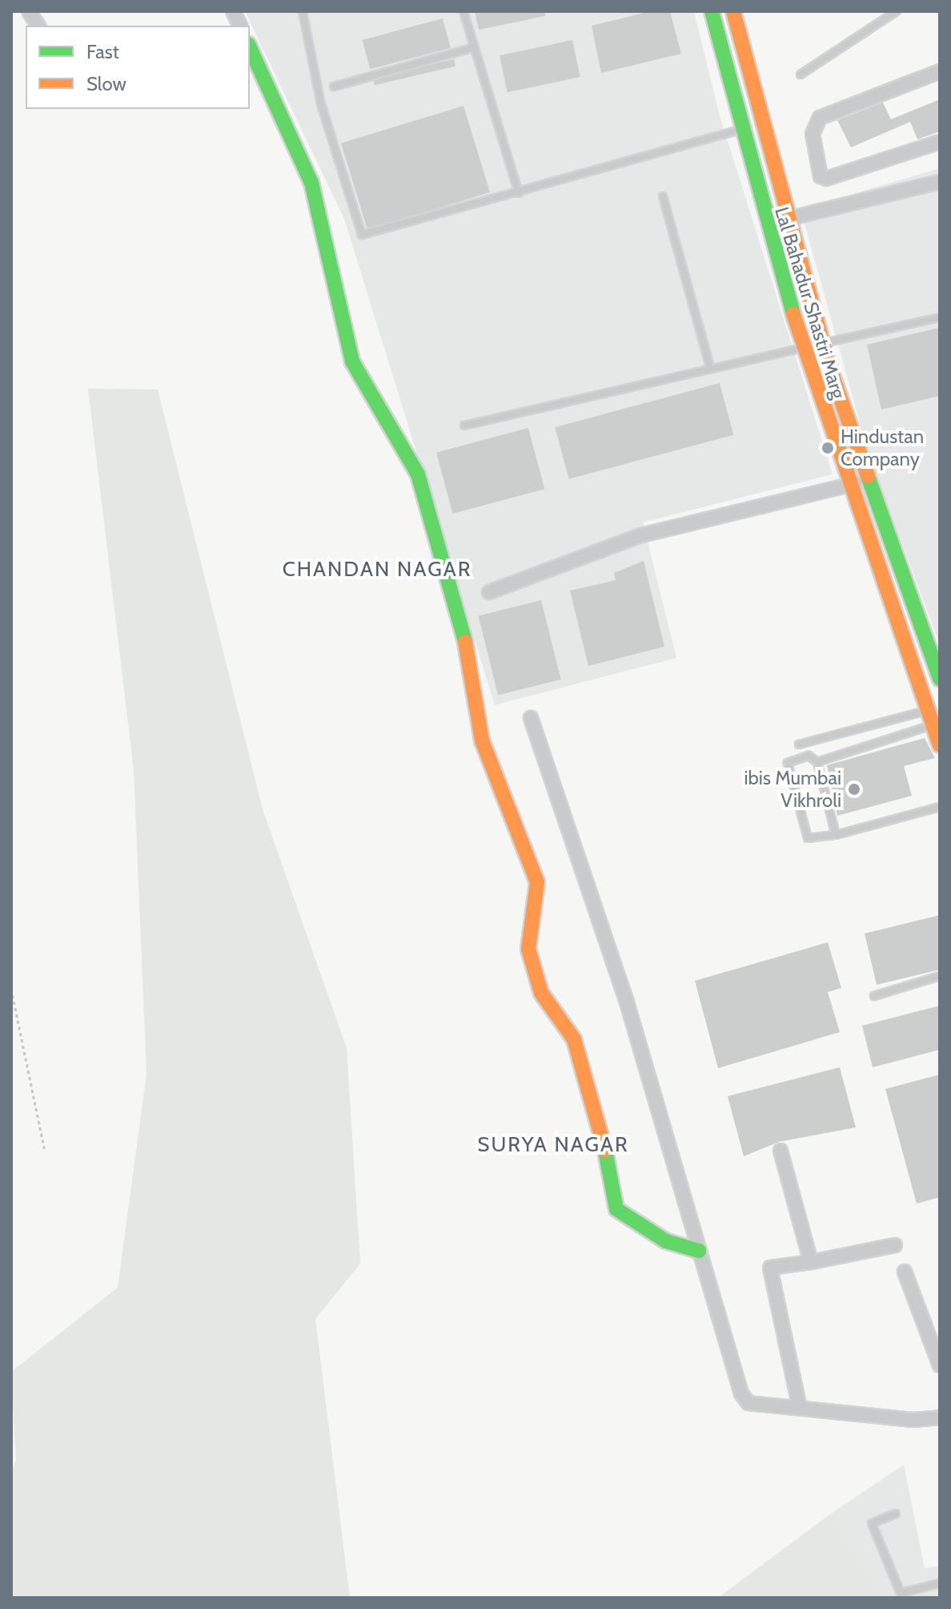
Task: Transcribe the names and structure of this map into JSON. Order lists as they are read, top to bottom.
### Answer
{
  "streets": {
    "main road": ["Lal Bahadur Shastri Marg"]
  },
  "districts": ["CHANDAN NAGAR", "SURYA NAGAR"],
  "places": ["Hindustan Company", "ibis Mumbai Vikhroli"],
  "legend": ["Fast", "Slow"]
}
